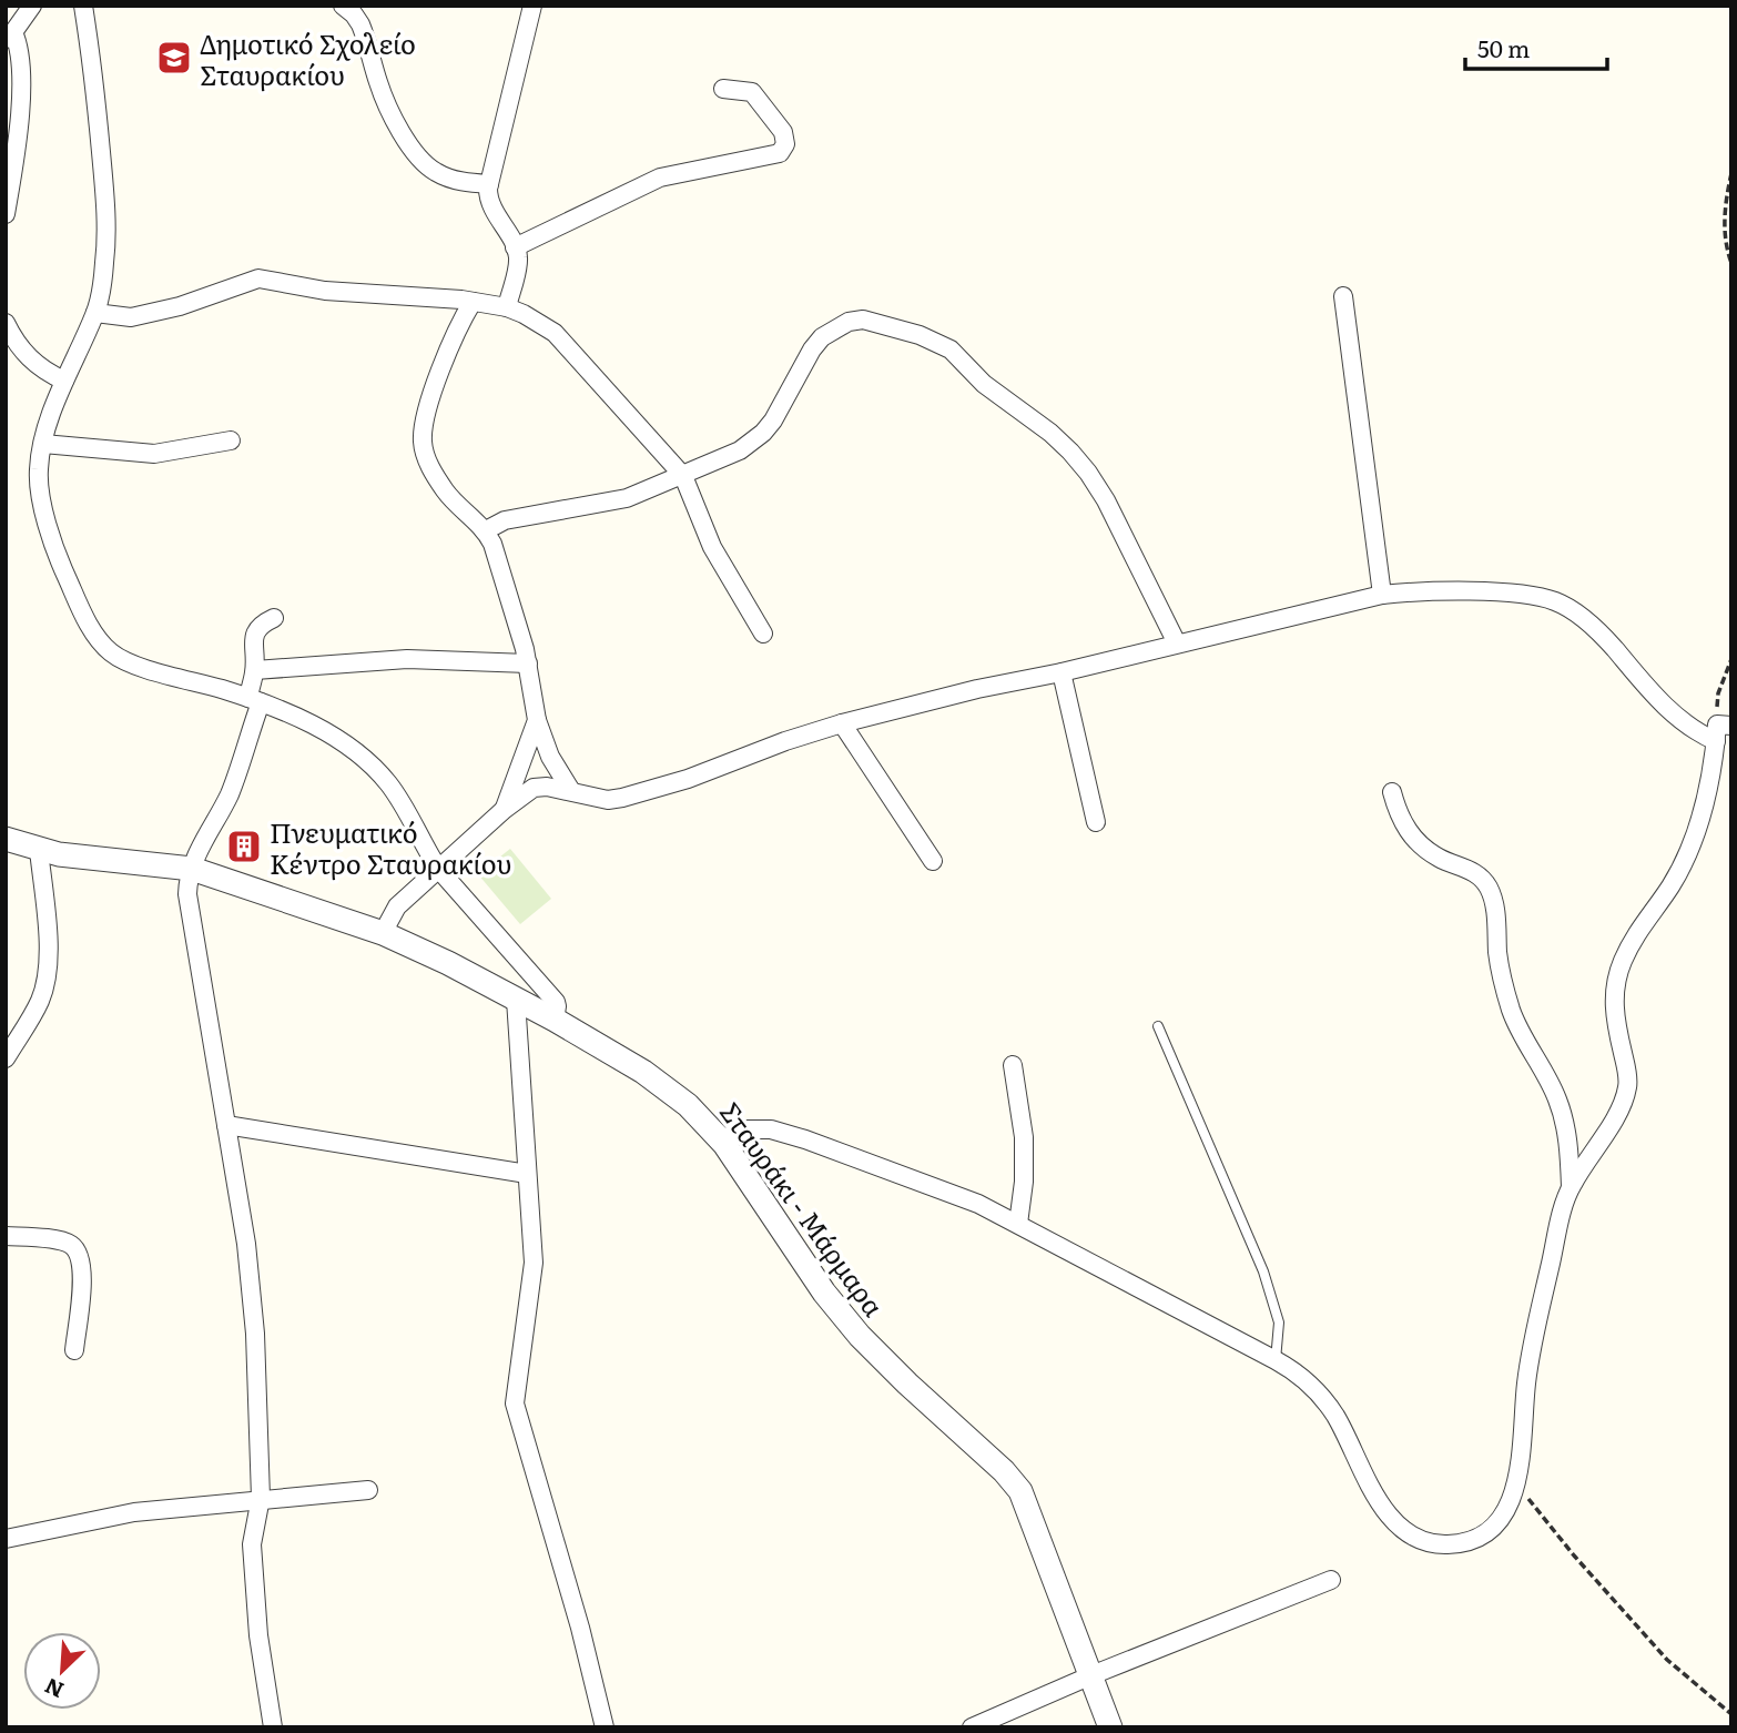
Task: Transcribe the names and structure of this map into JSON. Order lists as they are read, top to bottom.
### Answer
{
  "streets": {
    "street": ["Σταυράκι - Μάρμαρα"]
  },
  "places": {
    "school or university": ["Δημοτικό Σχολείο Σταυρακίου"],
    "building": ["Πνευματικό Κέντρο Σταυρακίου"]
  },
  "scale_bar": "50 m",
  "north": "bottom left"
}
